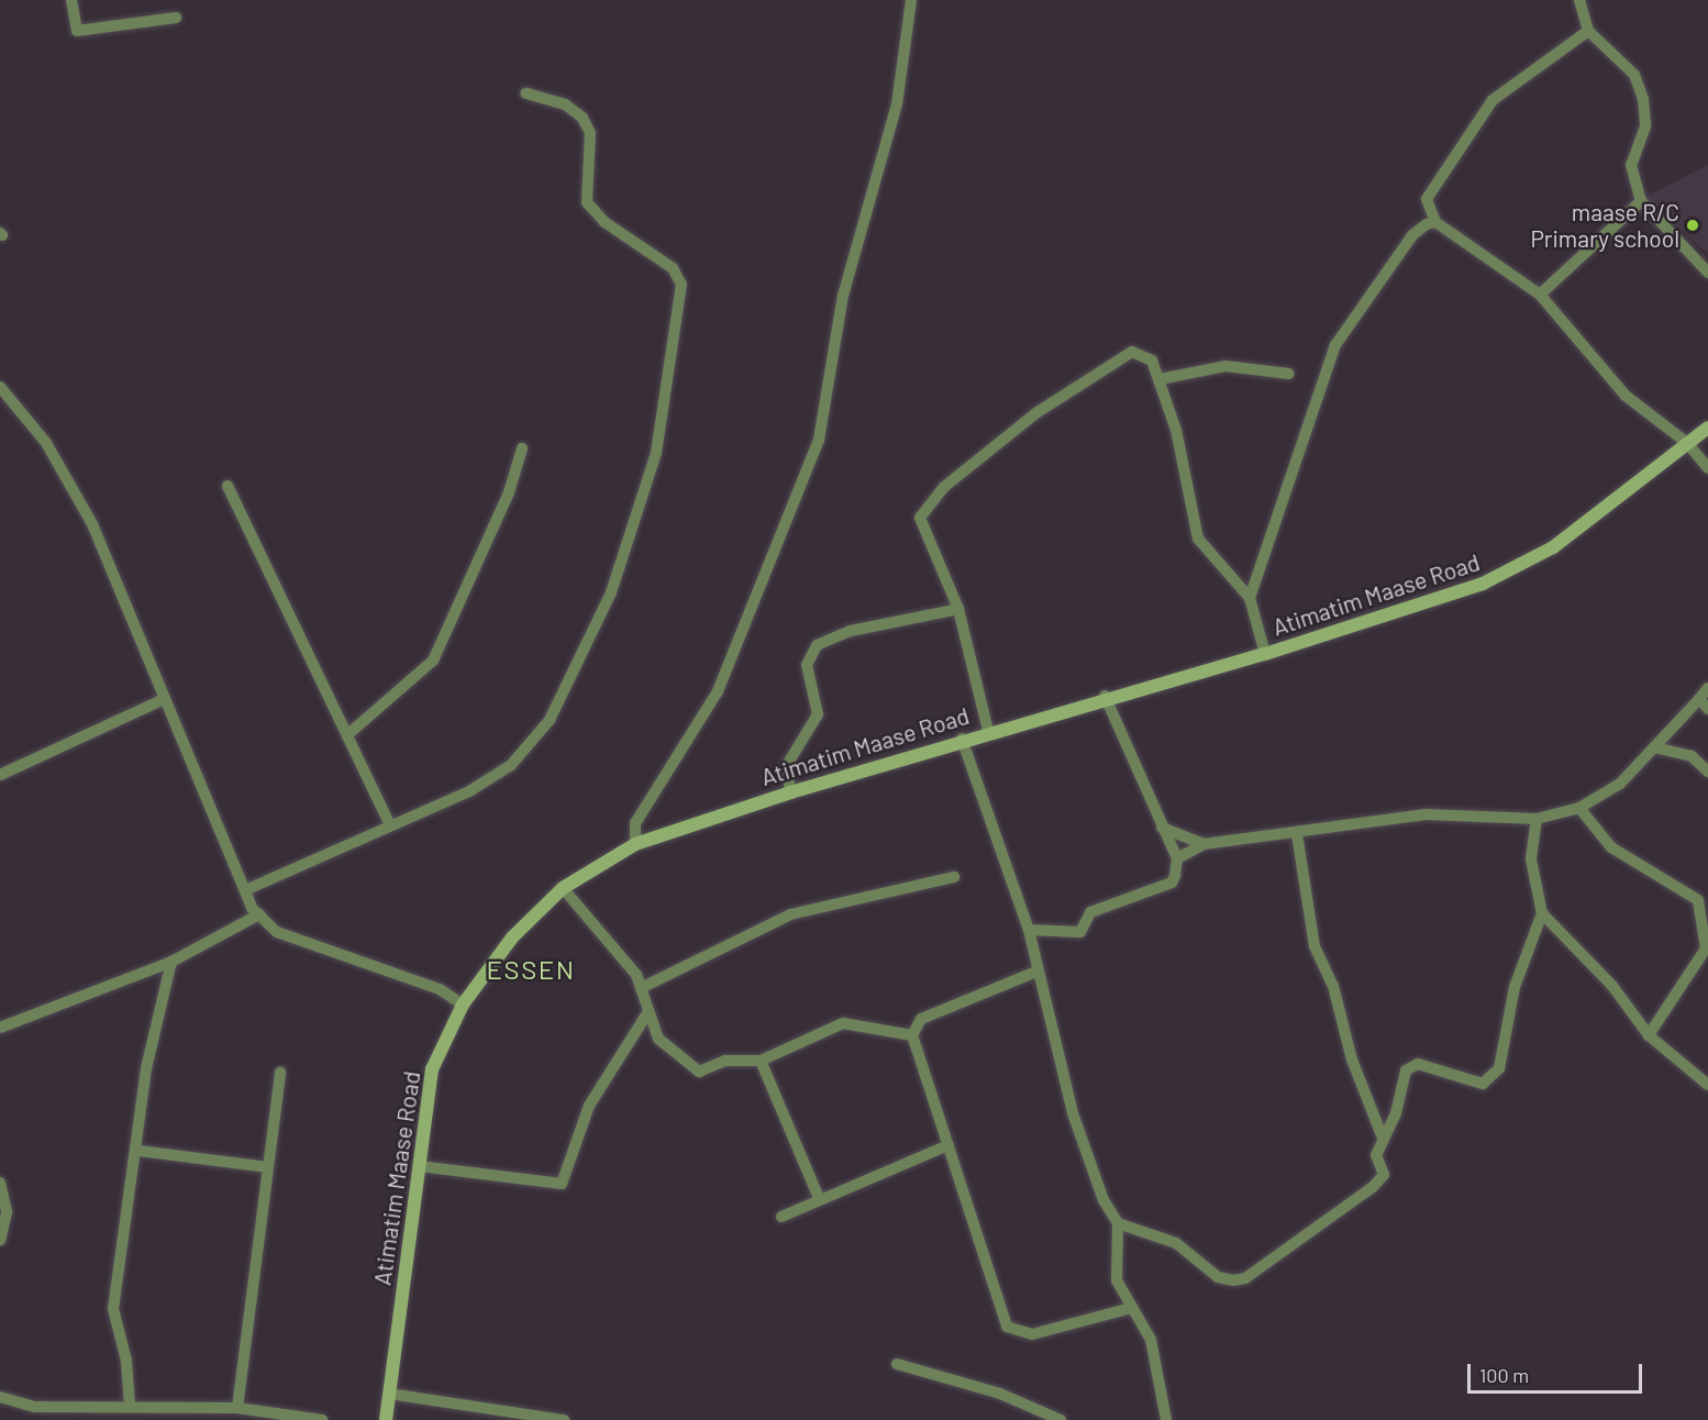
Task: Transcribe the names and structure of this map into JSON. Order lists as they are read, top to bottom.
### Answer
{
  "streets": {
    "main road": ["Atimatim Maase Road"]
  },
  "districts": ["ESSEN"],
  "places": ["maase R/C Primary school"],
  "scale_bar": "100 m"
}
